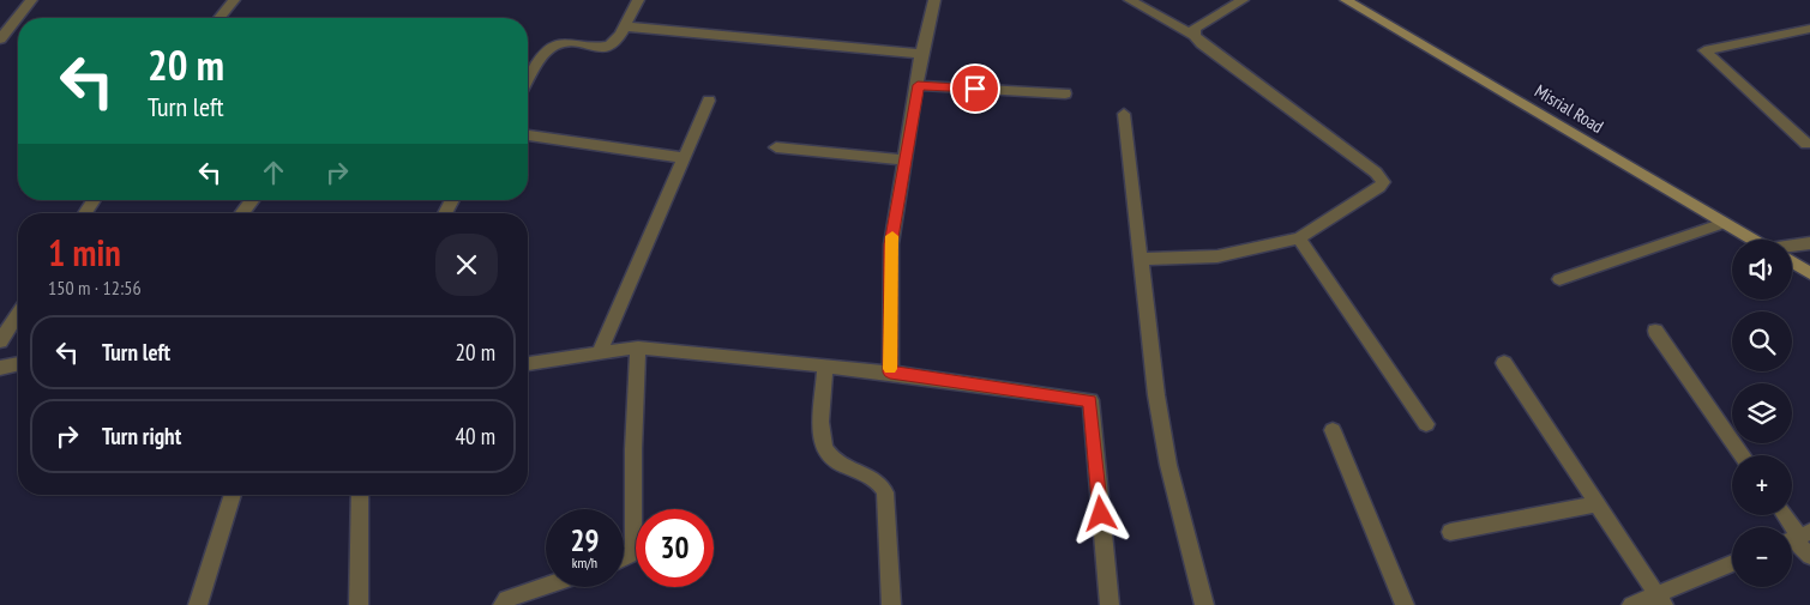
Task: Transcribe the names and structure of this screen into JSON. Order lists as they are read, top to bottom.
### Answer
{
  "streets": {
    "main road": ["Misrial Road"]
  },
  "page": {
    "turn": ["20 m", "Turn left"],
    "heading": ["1 min", "150 m · 12:56"],
    "map_buttons": ["+", "−"],
    "list": [
      {
        "name": "Turn left",
        "value": "20 m"
      },
      {
        "name": "Turn right",
        "value": "40 m"
      }
    ],
    "speed": "29 km/h",
    "limit": "30"
  }
}
